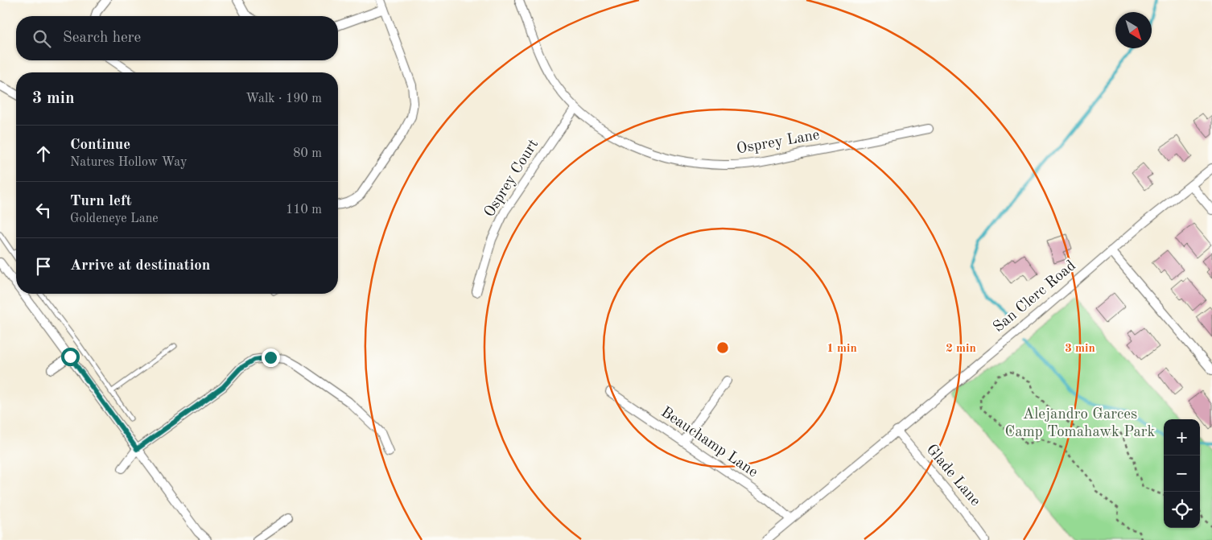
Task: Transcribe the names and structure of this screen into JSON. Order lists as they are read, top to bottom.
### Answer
{
  "streets": {
    "street": [
      "Osprey Lane",
      "Osprey Court",
      "San Clerc Road",
      "Beauchamp Lane",
      "Glade Lane"
    ]
  },
  "crossings": [
    ["Osprey Lane", "Osprey Court"],
    ["San Clerc Road", "Beauchamp Lane"],
    ["San Clerc Road", "Glade Lane"]
  ],
  "parks": ["Alejandro Garces Camp Tomahawk Park"],
  "north": "bottom right",
  "page": {
    "search": "Search here",
    "heading": ["3 min", "Walk · 190 m"],
    "list": [
      ["Continue", "Natures Hollow Way", "80 m"],
      ["Turn left", "Goldeneye Lane", "110 m"],
      "Arrive at destination"
    ],
    "map_buttons": ["+", "−"]
  },
  "rings": ["1 min", "2 min", "3 min"]
}
